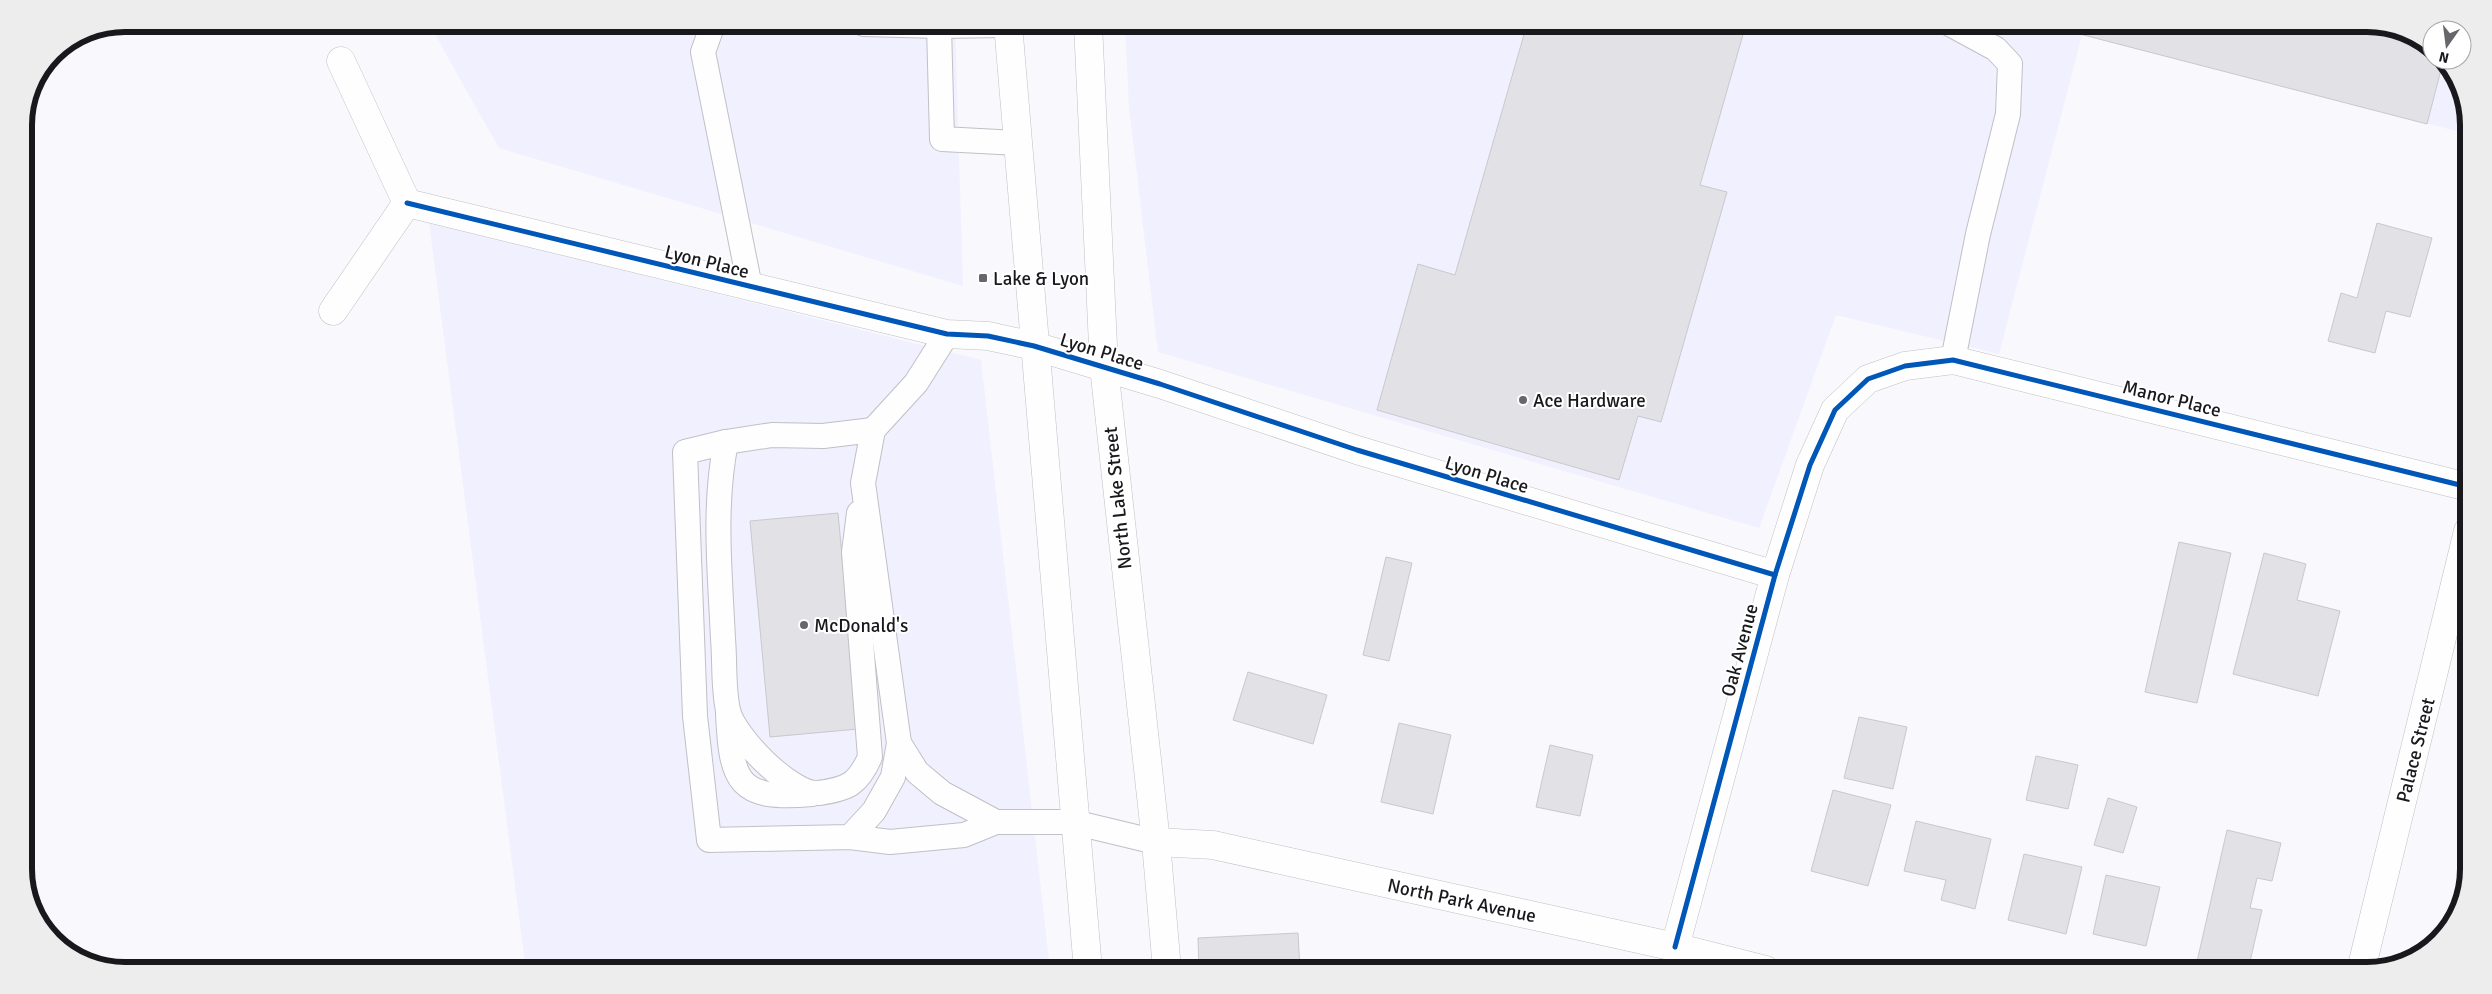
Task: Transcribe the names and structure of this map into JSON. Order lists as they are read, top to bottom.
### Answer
{
  "streets": {
    "street": [
      "Lyon Place",
      "Manor Place",
      "North Lake Street",
      "Oak Avenue",
      "Palace Street",
      "North Park Avenue"
    ]
  },
  "crossings": [
    ["Lyon Place", "North Lake Street"],
    ["Lyon Place", "Oak Avenue"],
    ["Manor Place", "Oak Avenue"],
    ["North Lake Street", "North Park Avenue"],
    ["Oak Avenue", "North Park Avenue"]
  ],
  "places": {
    "transit": ["Lake & Lyon"],
    "other": ["Ace Hardware", "McDonald's"]
  },
  "north": "bottom"
}
